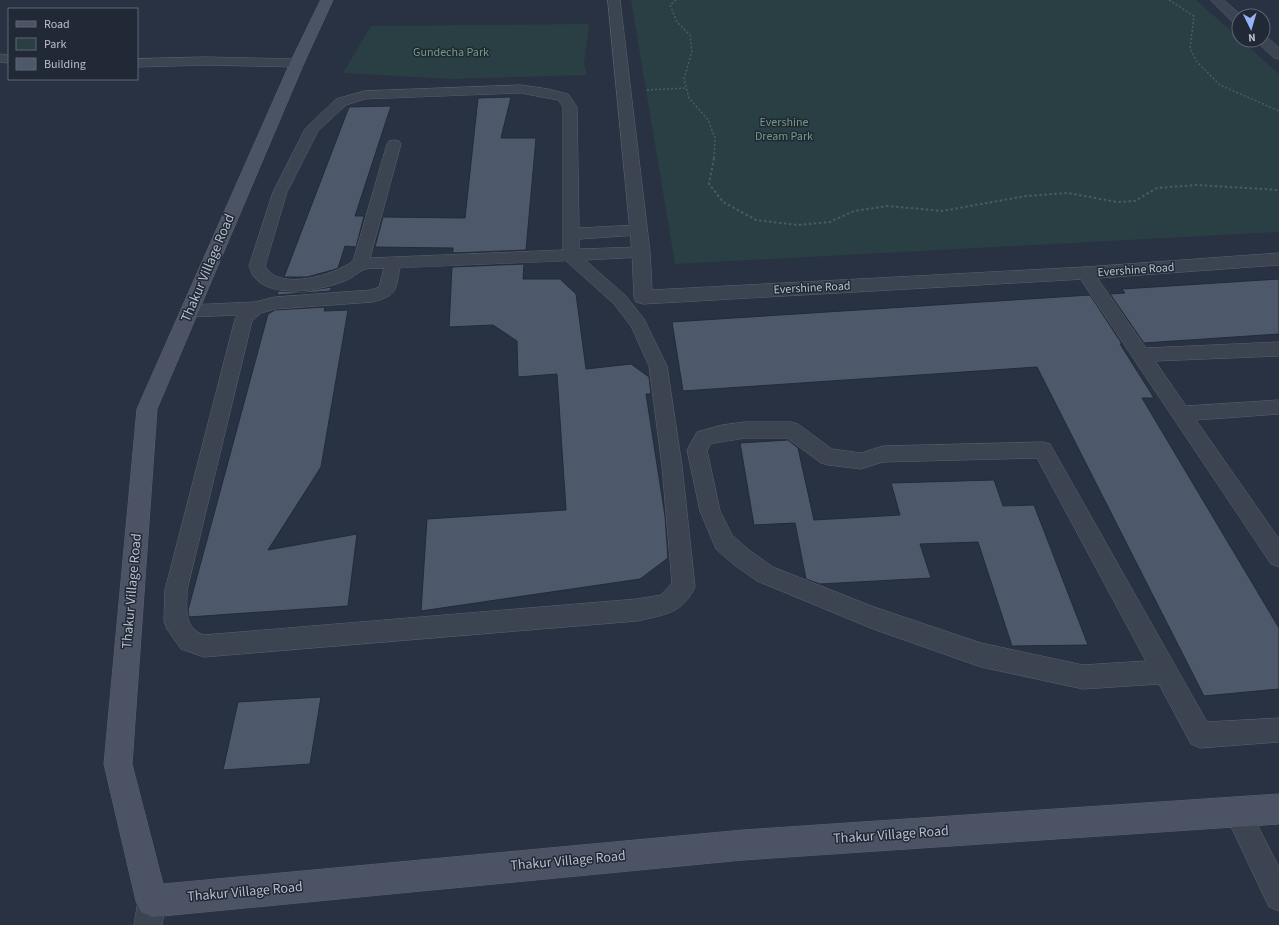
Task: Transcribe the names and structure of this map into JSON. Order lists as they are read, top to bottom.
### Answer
{
  "streets": {
    "street": ["Thakur Village Road", "Evershine Road"]
  },
  "parks": ["Gundecha Park", "Evershine Dream Park"],
  "legend": ["Road", "Park", "Building"],
  "north": "bottom"
}
